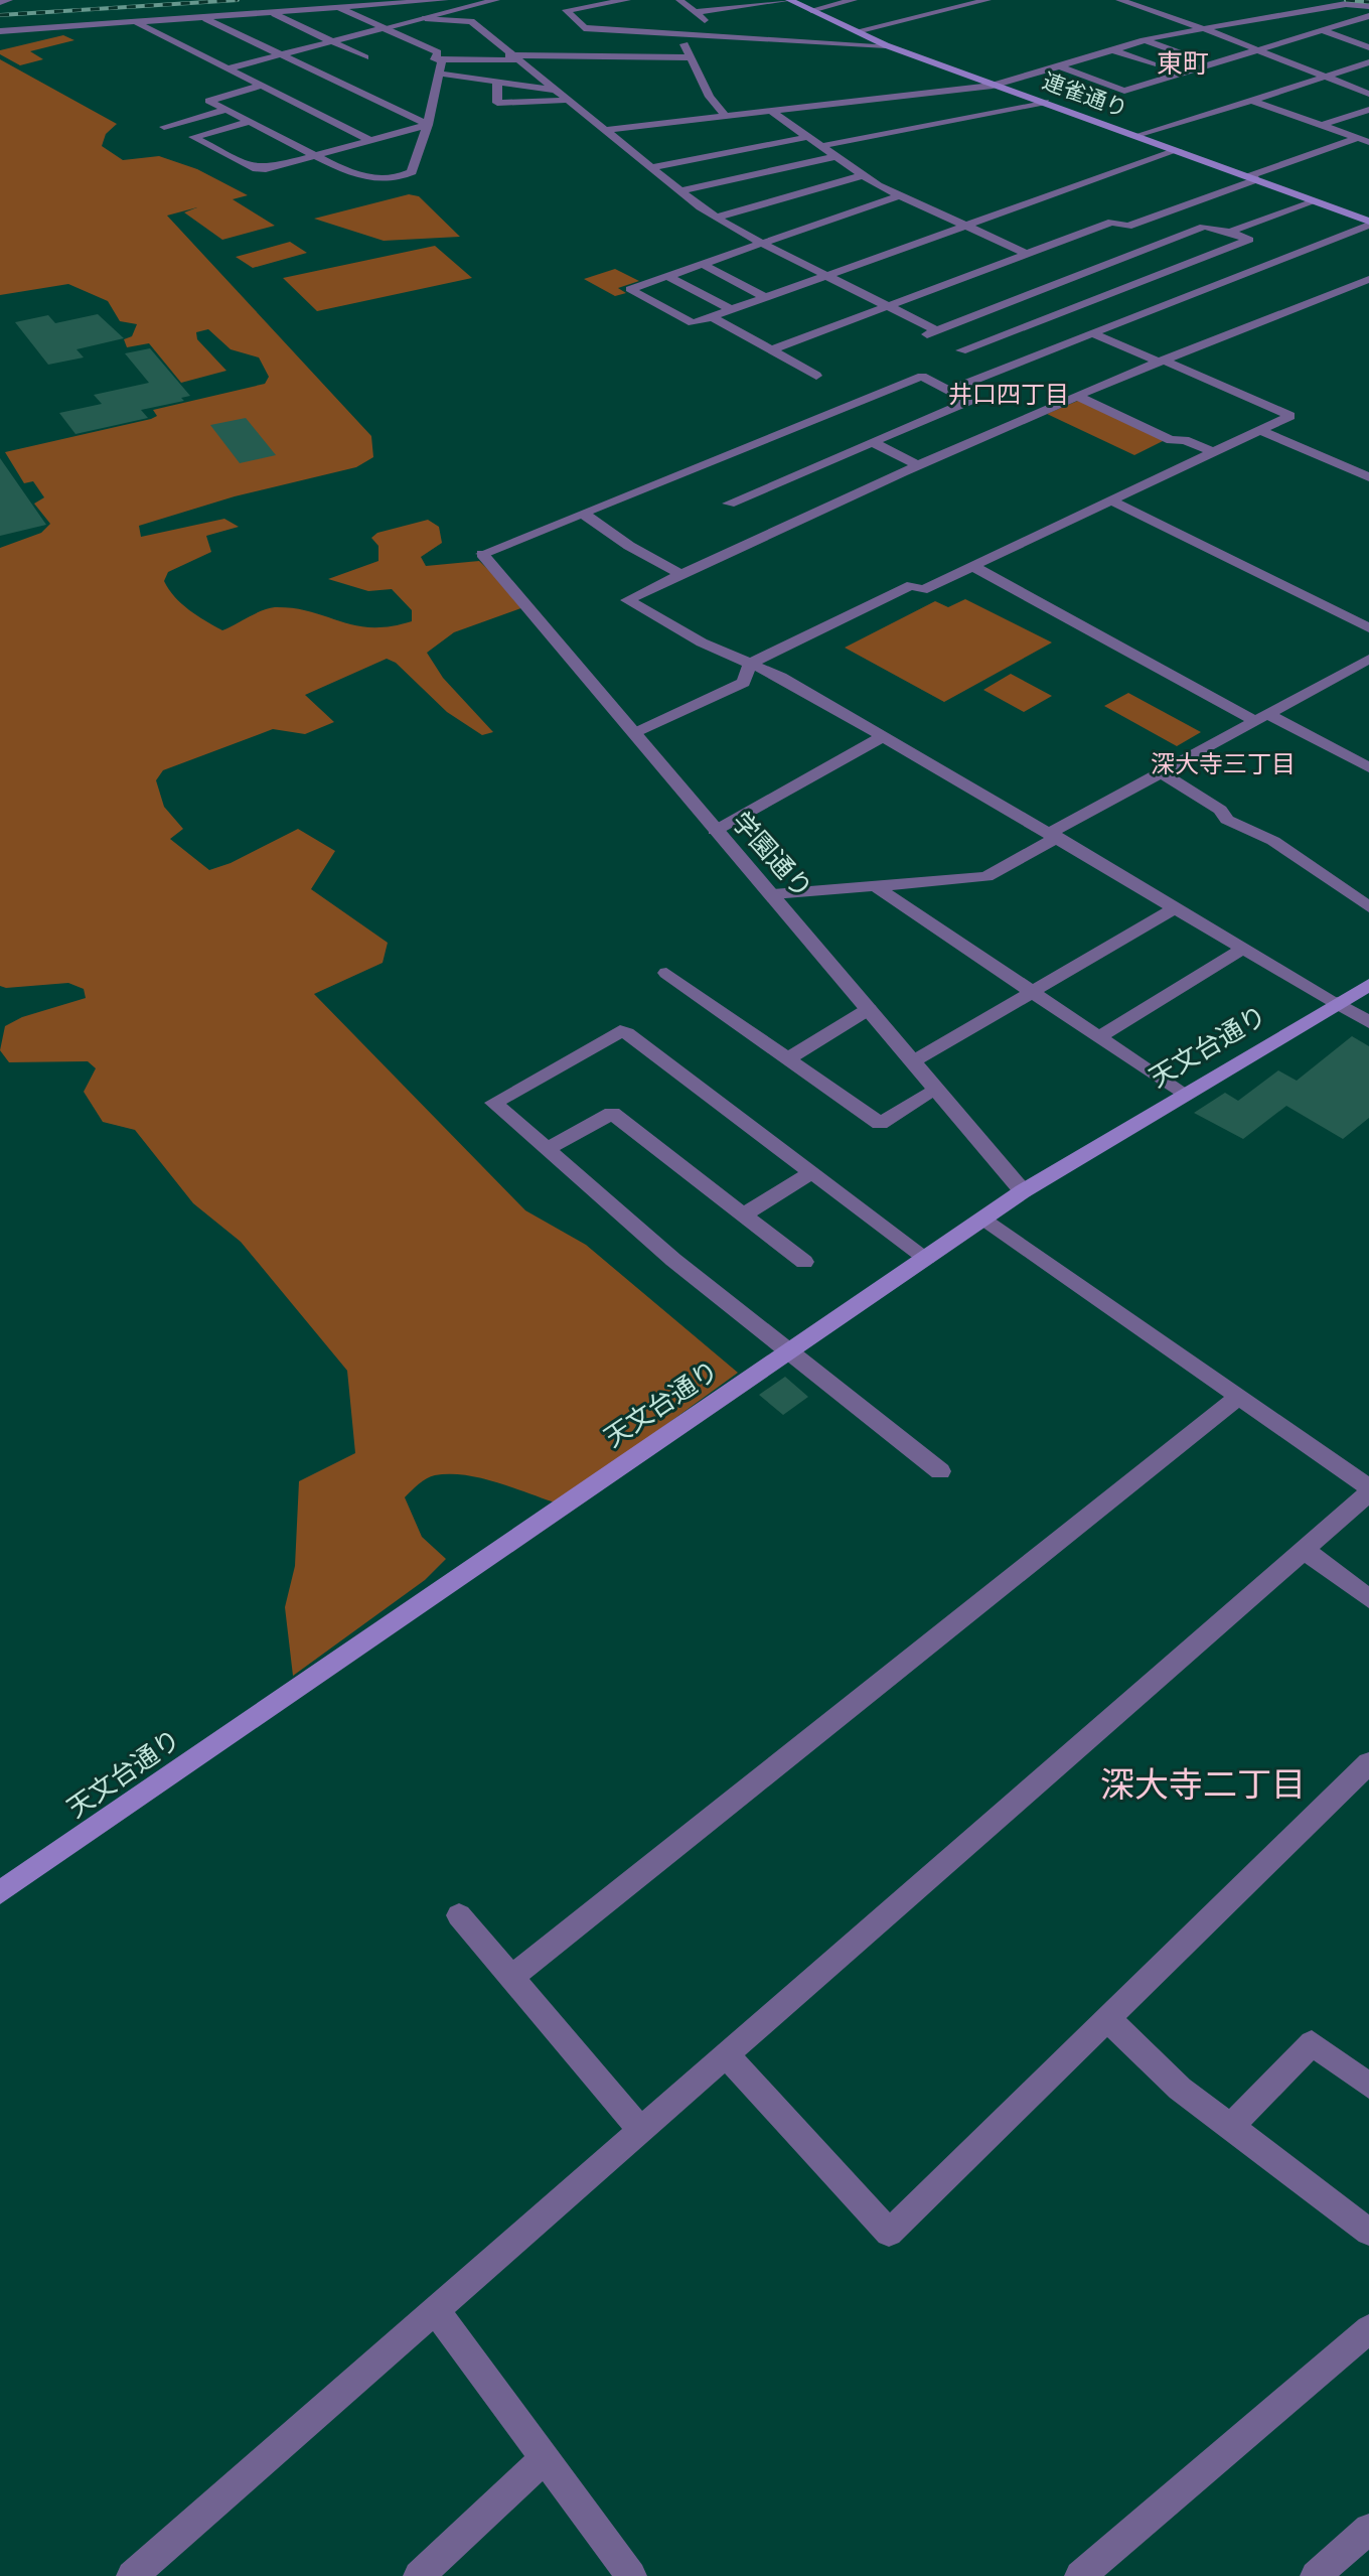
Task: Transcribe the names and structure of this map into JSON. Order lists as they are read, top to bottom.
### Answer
{
  "streets": {
    "main road": ["連雀通り", "天文台通り"],
    "street": ["学園通り"]
  },
  "crossings": [
    ["学園通り", "天文台通り"]
  ],
  "districts": [
    "東町",
    "井口四丁目",
    "深大寺三丁目",
    "深大寺二丁目"
  ]
}
